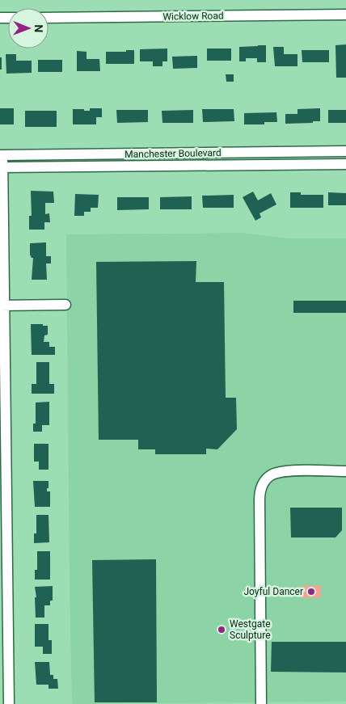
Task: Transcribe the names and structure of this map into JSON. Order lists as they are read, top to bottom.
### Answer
{
  "streets": {
    "street": ["Wicklow Road", "Manchester Boulevard"]
  },
  "places": ["Joyful Dancer", "Westgate Sculpture"],
  "north": "right"
}
